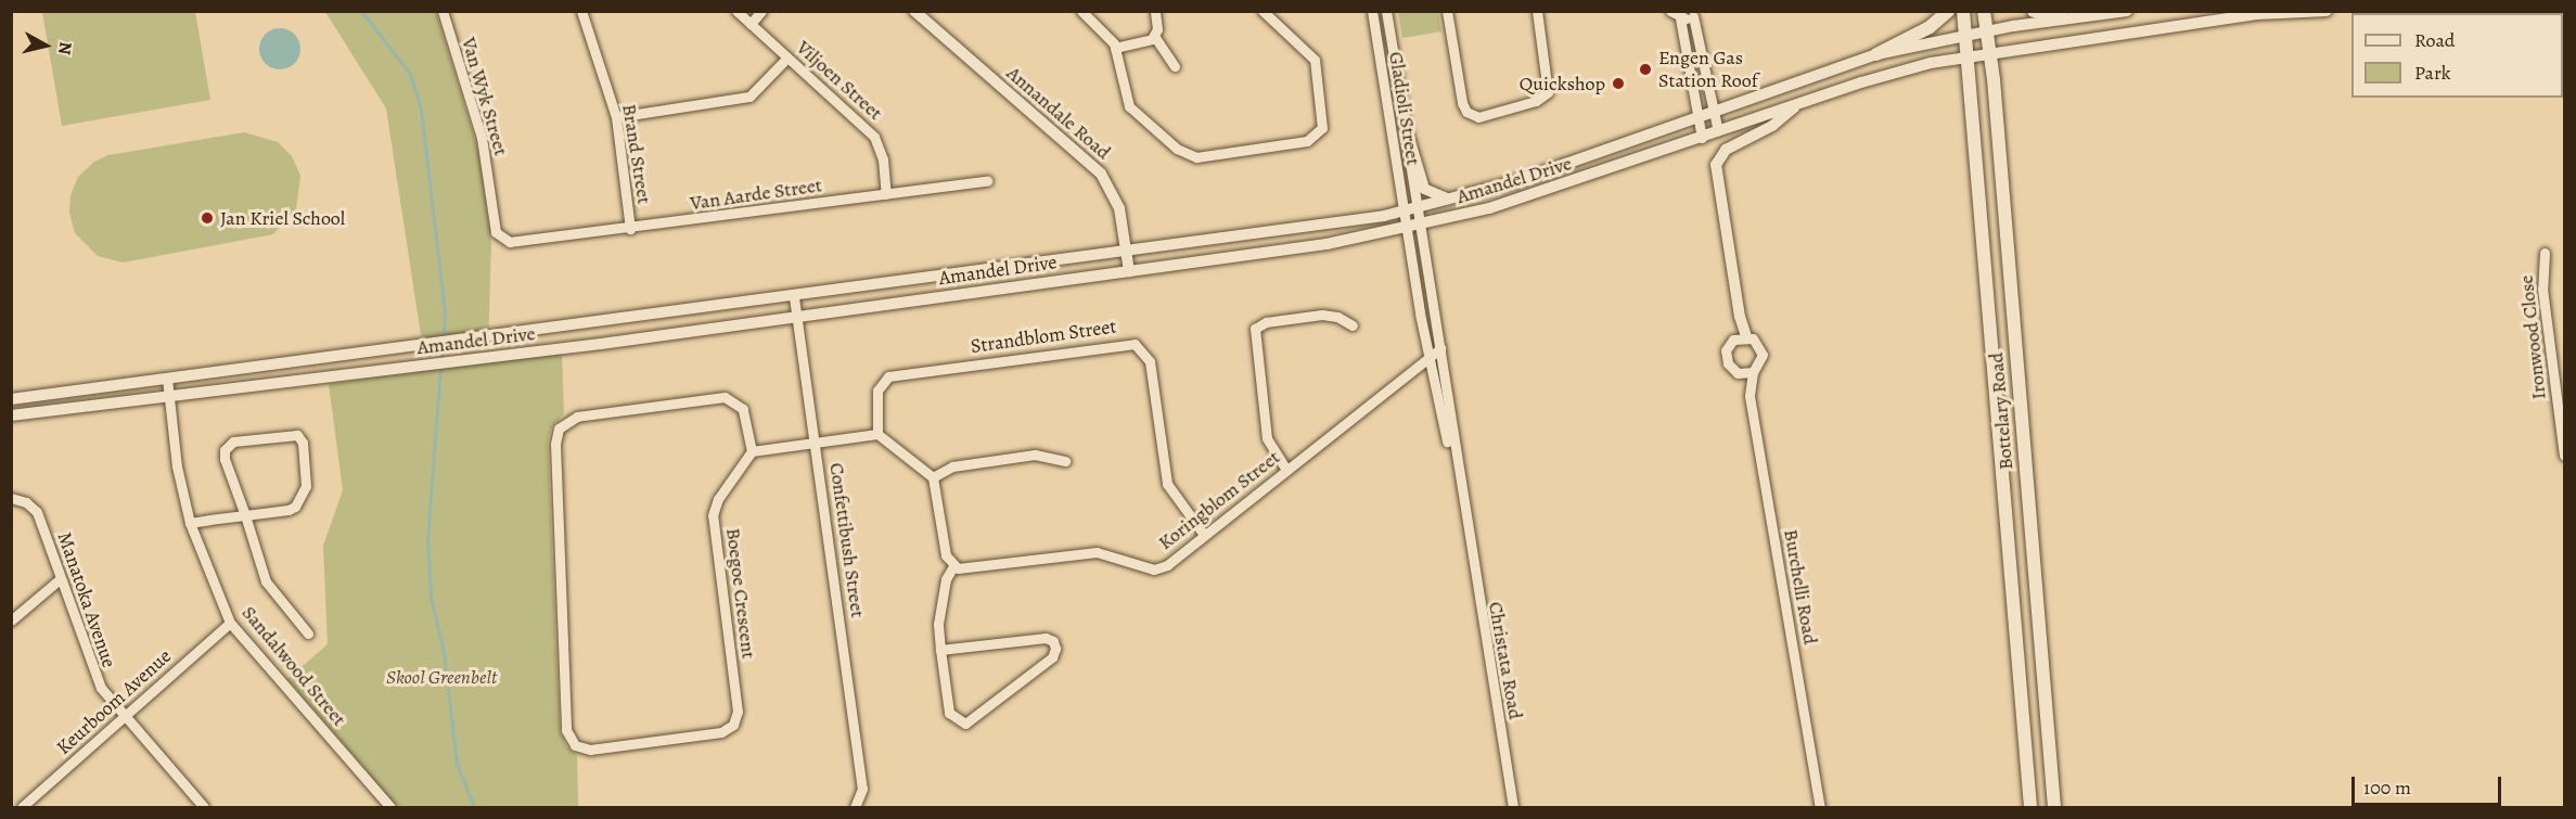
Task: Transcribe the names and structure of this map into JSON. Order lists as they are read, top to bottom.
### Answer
{
  "streets": {
    "main road": ["Bottelary Road"],
    "street": [
      "Viljoen Street",
      "Van Wyk Street",
      "Gladioli Street",
      "Annandale Road",
      "Brand Street",
      "Amandel Drive",
      "Van Aarde Street",
      "Strandblom Street",
      "Ironwood Close",
      "Koringblom Street",
      "Confettibush Street",
      "Burchelli Road",
      "Boegoe Crescent",
      "Manatoka Avenue",
      "Christata Road",
      "Sandalwood Street",
      "Keurboom Avenue"
    ]
  },
  "crossings": [
    ["Viljoen Street", "Van Aarde Street"],
    ["Van Wyk Street", "Van Aarde Street"],
    ["Gladioli Street", "Amandel Drive"],
    ["Annandale Road", "Amandel Drive"],
    ["Brand Street", "Van Aarde Street"],
    ["Amandel Drive", "Bottelary Road"],
    ["Amandel Drive", "Confettibush Street"],
    ["Amandel Drive", "Sandalwood Street"],
    ["Strandblom Street", "Koringblom Street"],
    ["Koringblom Street", "Christata Road"],
    ["Manatoka Avenue", "Keurboom Avenue"],
    ["Sandalwood Street", "Keurboom Avenue"]
  ],
  "parks": ["Skool Greenbelt"],
  "places": ["Engen Gas Station Roof", "Quickshop", "Jan Kriel School"],
  "legend": ["Road", "Park"],
  "scale_bar": "100 m",
  "north": "right"
}
